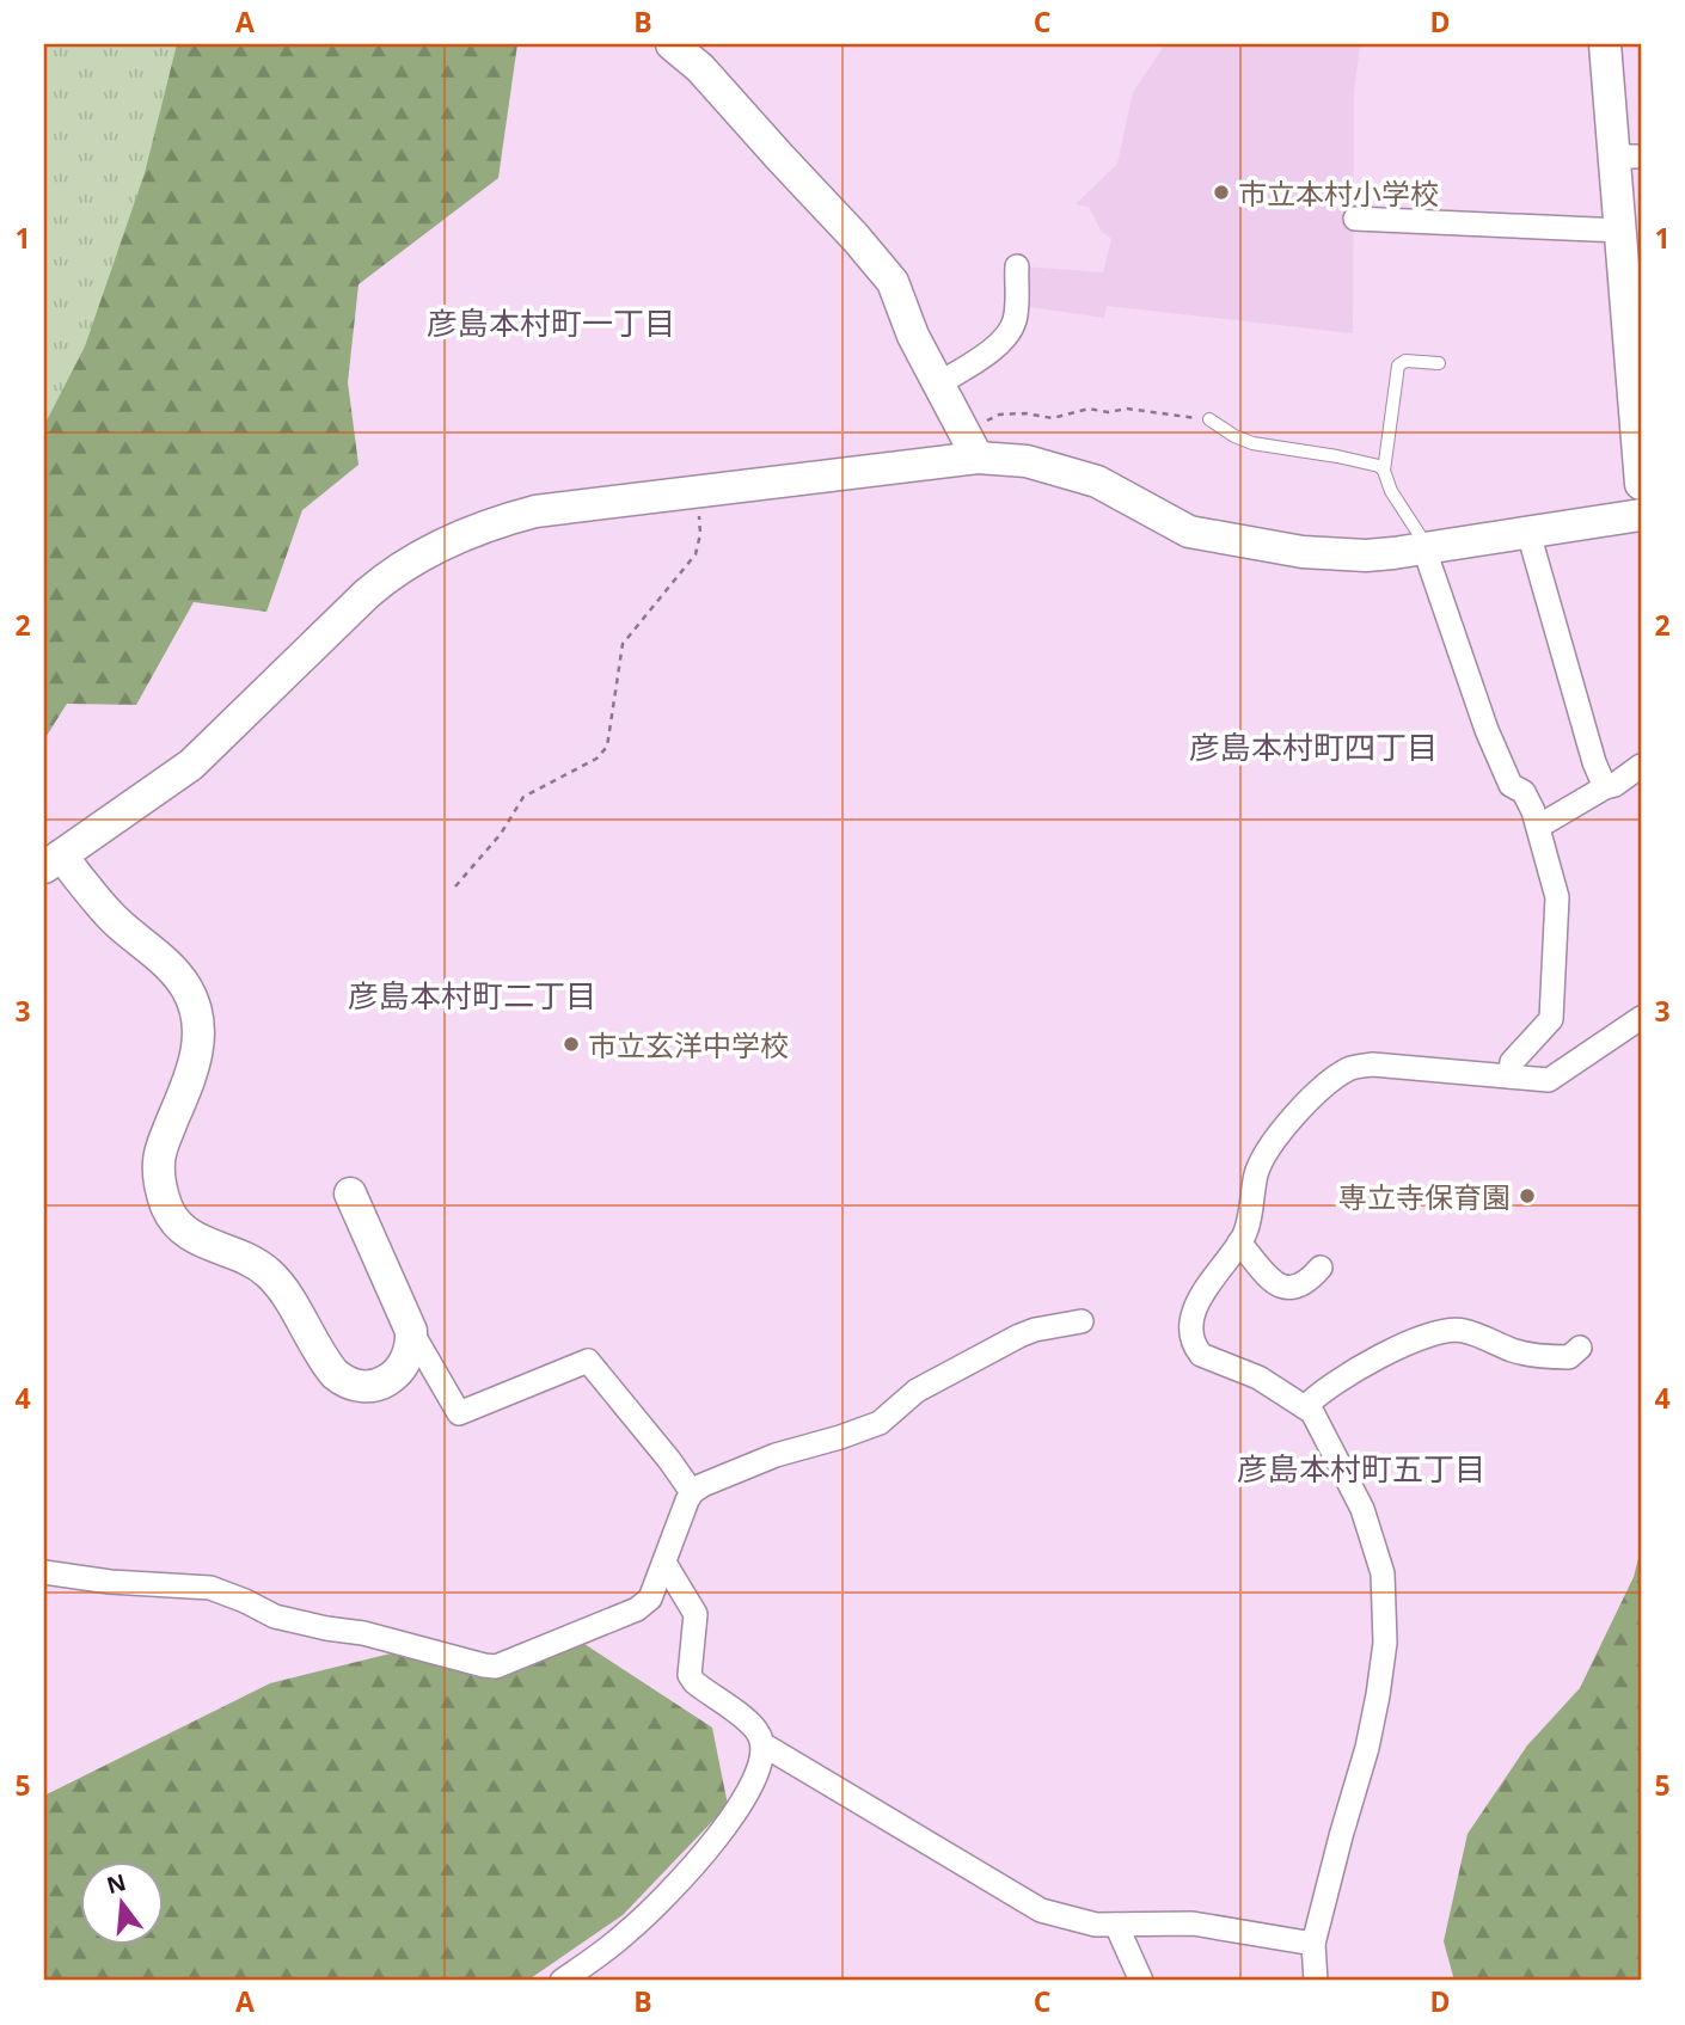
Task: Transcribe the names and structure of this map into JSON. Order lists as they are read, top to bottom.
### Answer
{
  "districts": [
    "彦島本村町一丁目",
    "彦島本村町四丁目",
    "彦島本村町二丁目",
    "彦島本村町五丁目"
  ],
  "places": ["市立本村小学校", "市立玄洋中学校", "専立寺保育園"],
  "north": "top",
  "grid": {
    "columns": [
      "A",
      "B",
      "C",
      "D"
    ],
    "rows": [
      "1",
      "2",
      "3",
      "4",
      "5"
    ]
  }
}
